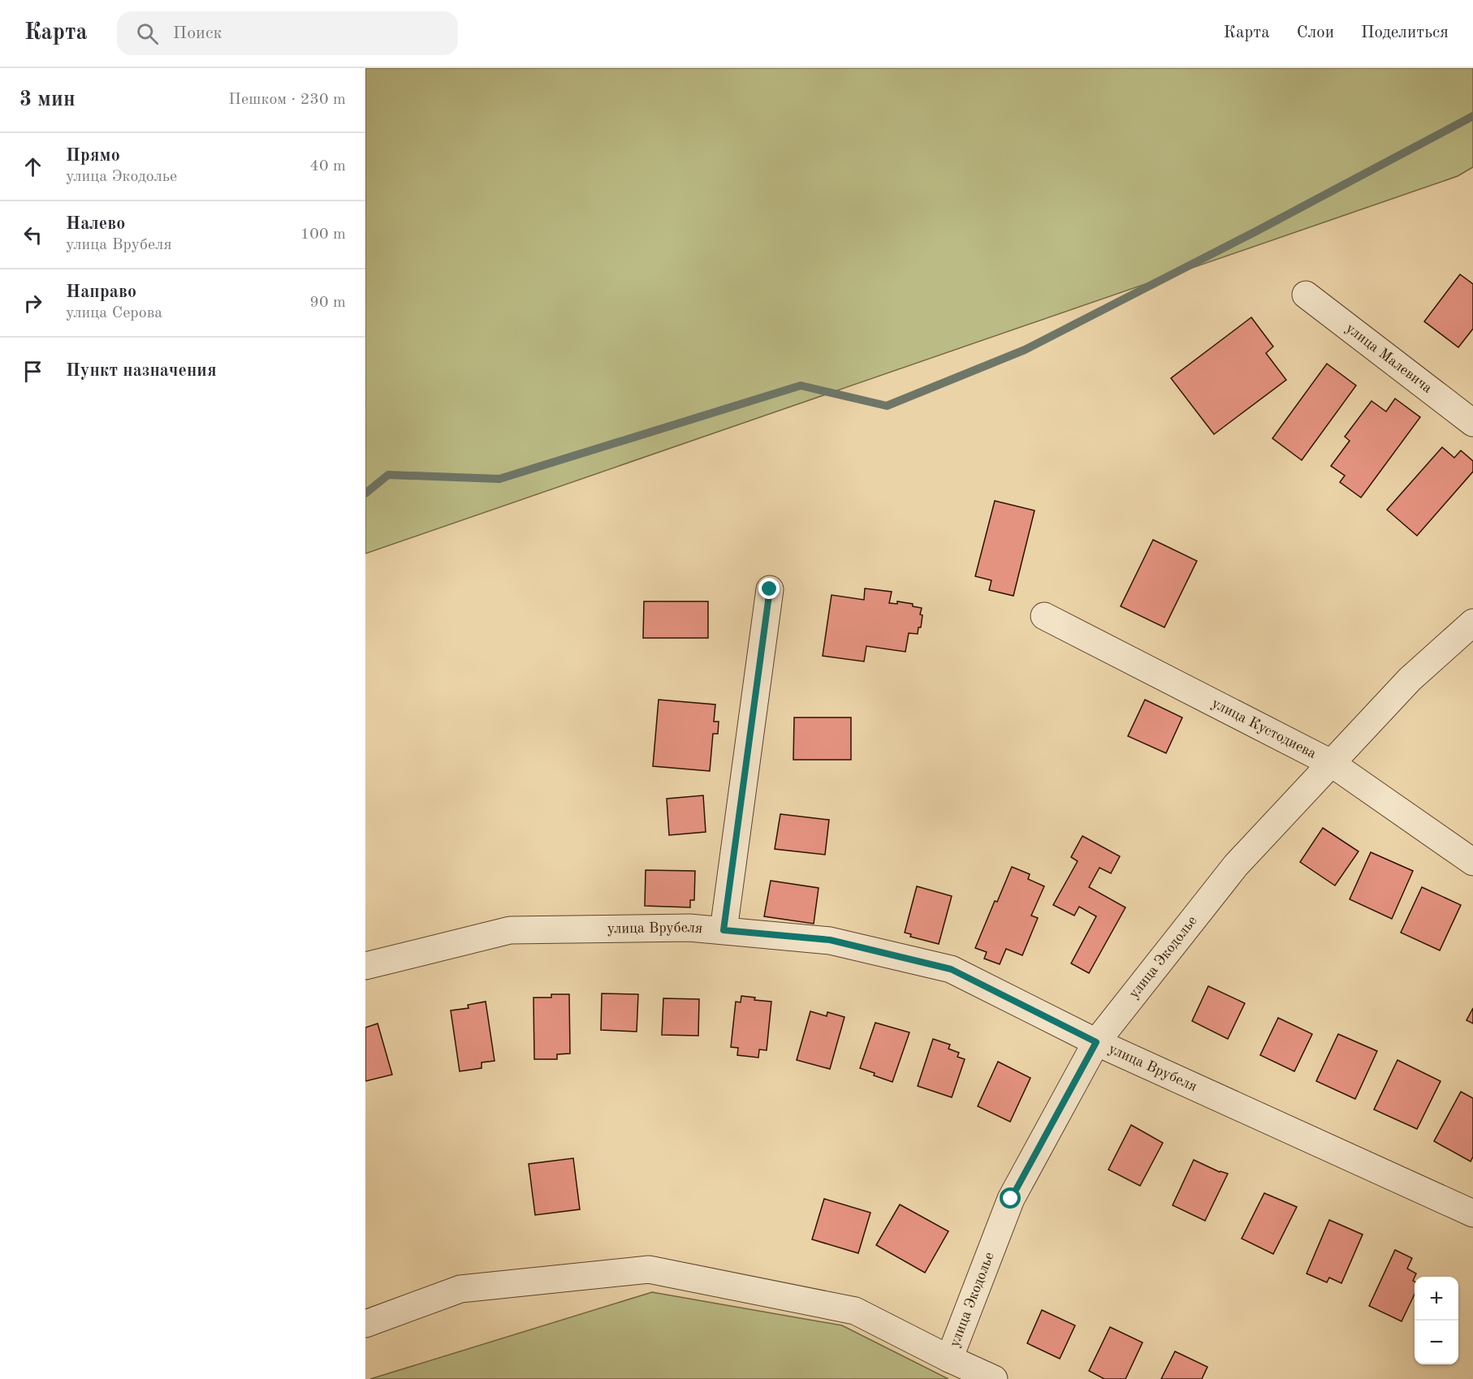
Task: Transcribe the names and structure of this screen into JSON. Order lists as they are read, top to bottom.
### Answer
{
  "streets": {
    "street": [
      "улица Малевича",
      "улица Кустодиева",
      "улица Врубеля",
      "улица Экодолье"
    ]
  },
  "crossings": [
    ["улица Кустодиева", "улица Экодолье"],
    ["улица Врубеля", "улица Экодолье"]
  ],
  "page": {
    "header": "Карта",
    "search": "Поиск",
    "nav": ["Карта", "Слои", "Поделиться"],
    "heading": ["3 мин", "Пешком · 230 m"],
    "list": [
      ["Прямо", "улица Экодолье", "40 m"],
      ["Налево", "улица Врубеля", "100 m"],
      ["Направо", "улица Серова", "90 m"],
      "Пункт назначения"
    ],
    "map_buttons": ["+", "−"]
  }
}
